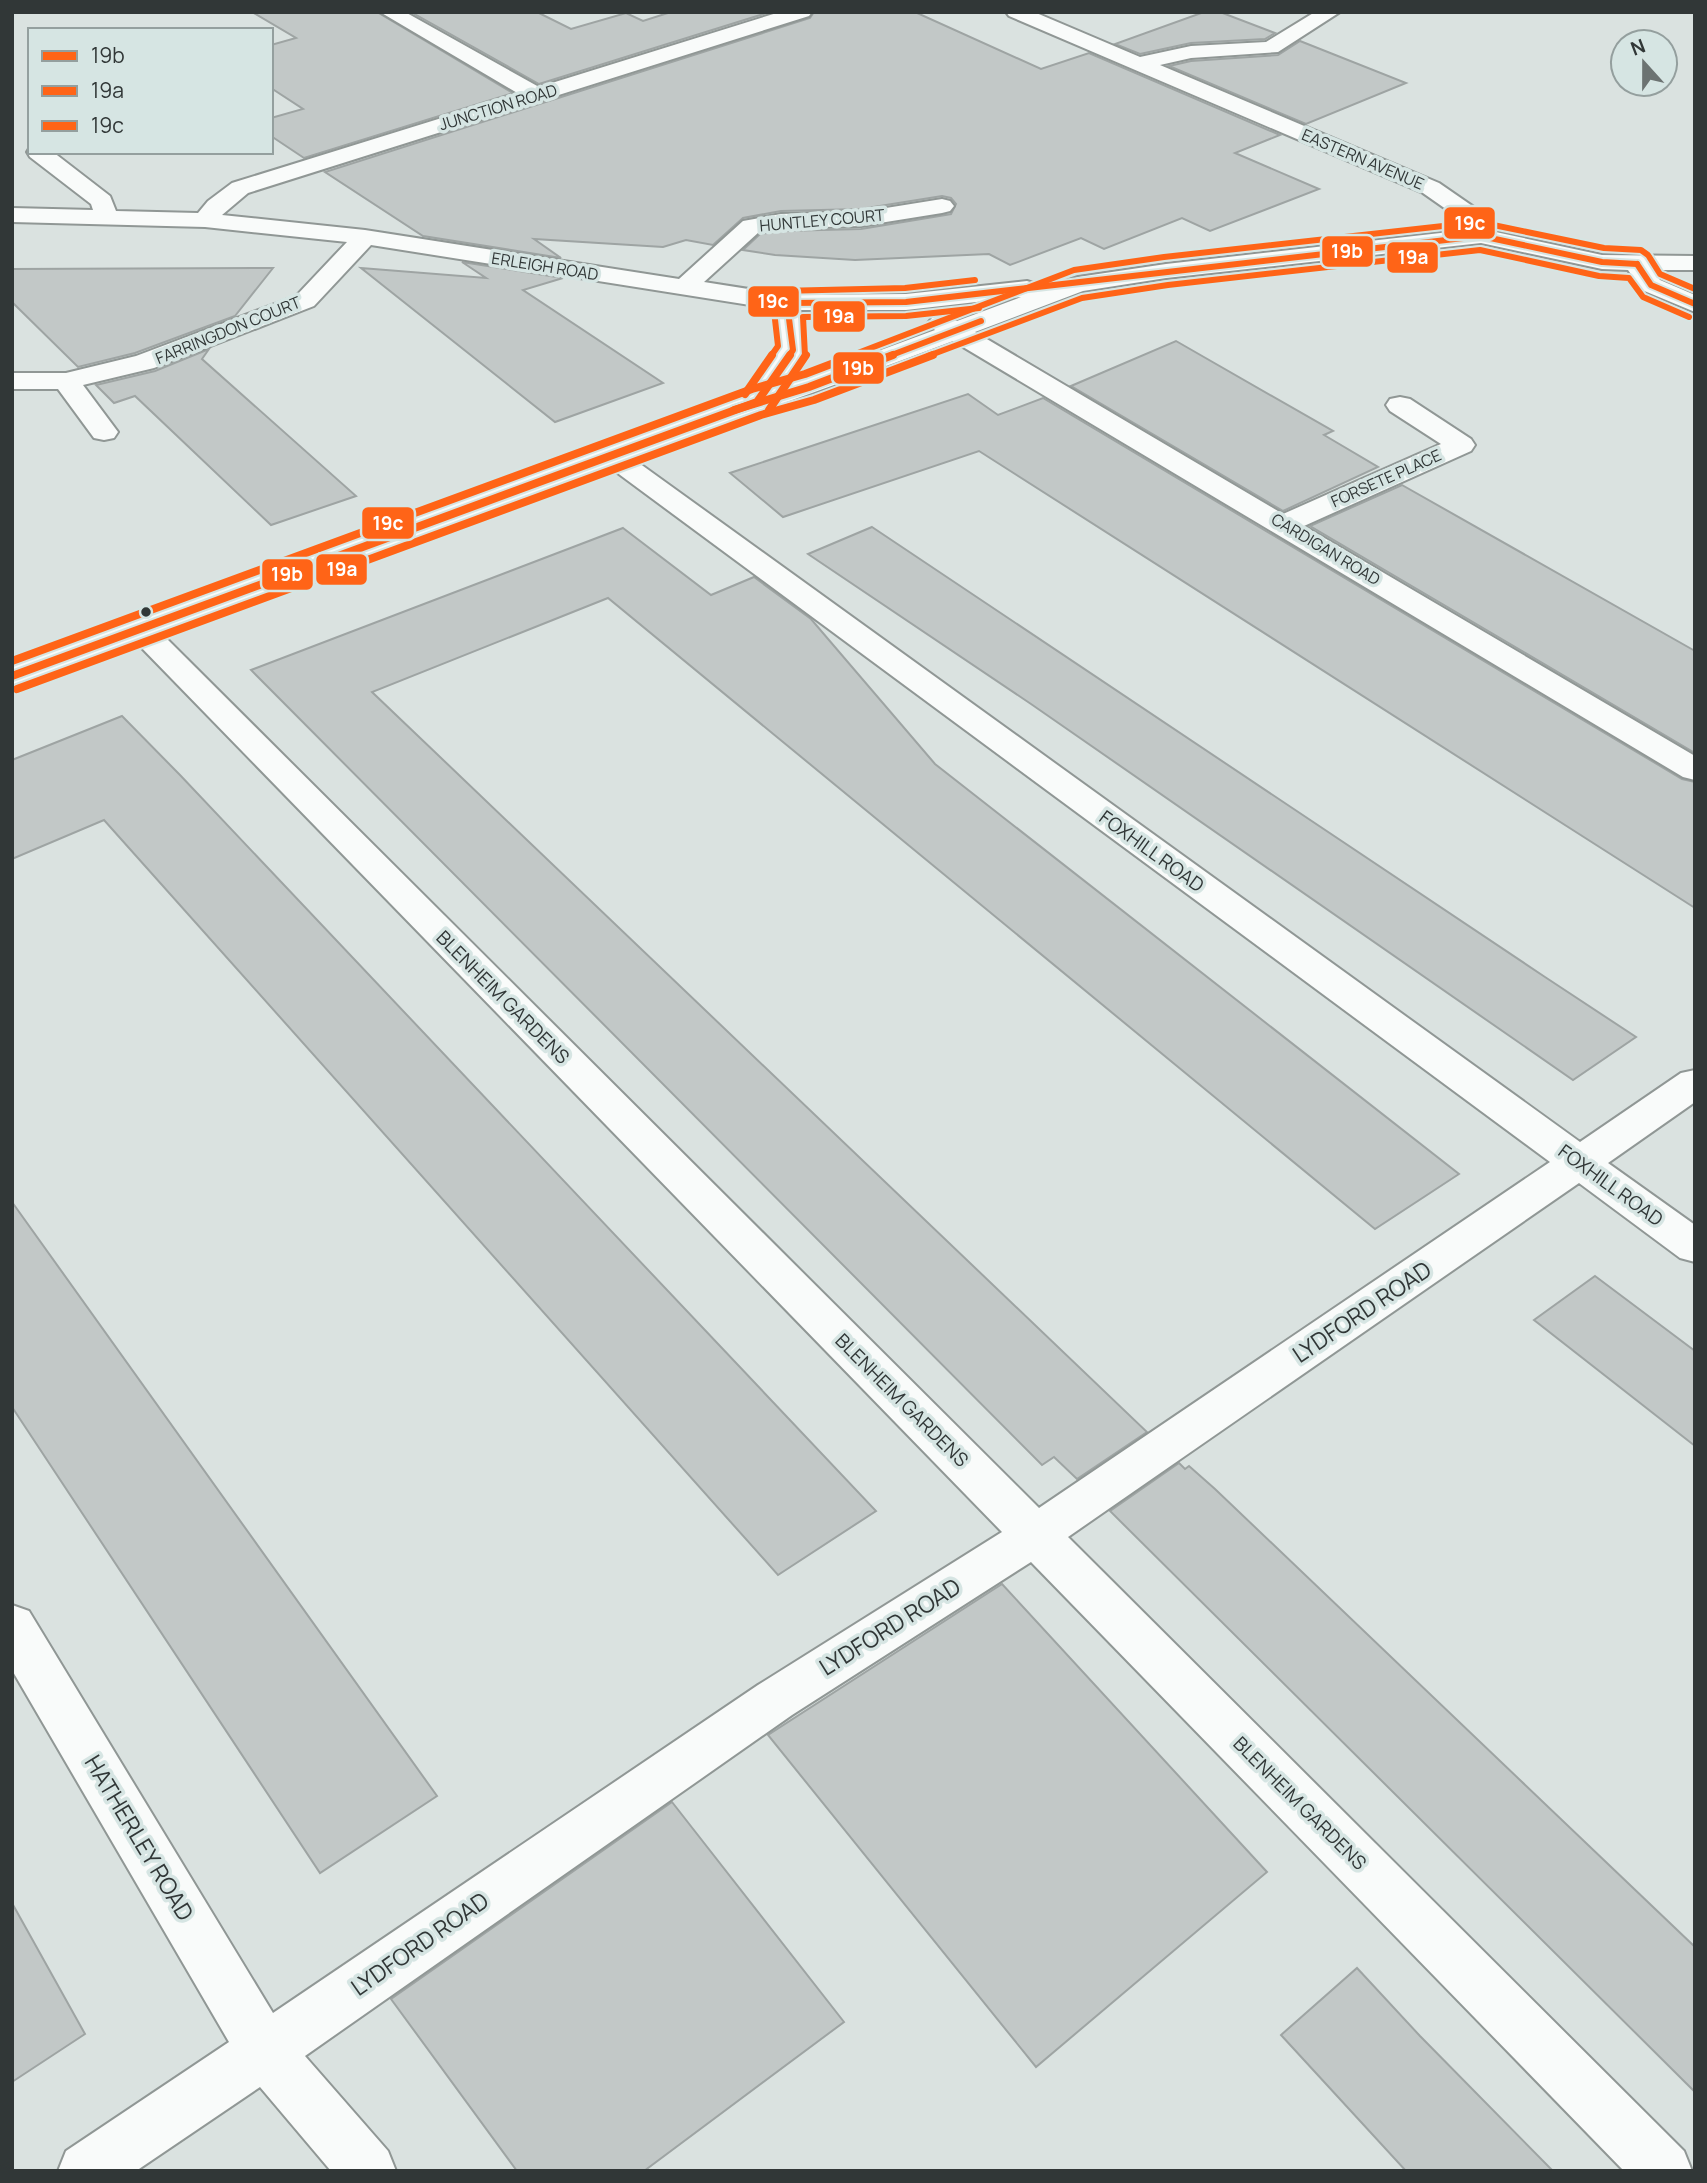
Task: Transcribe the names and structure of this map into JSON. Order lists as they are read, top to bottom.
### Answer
{
  "streets": {
    "street": [
      "JUNCTION ROAD",
      "EASTERN AVENUE",
      "HUNTLEY COURT",
      "ERLEIGH ROAD",
      "FARRINGDON COURT",
      "FORSETE PLACE",
      "CARDIGAN ROAD",
      "FOXHILL ROAD",
      "BLENHEIM GARDENS",
      "LYDFORD ROAD",
      "HATHERLEY ROAD"
    ]
  },
  "crossings": [
    ["JUNCTION ROAD", "ERLEIGH ROAD"],
    ["HUNTLEY COURT", "ERLEIGH ROAD"],
    ["ERLEIGH ROAD", "FARRINGDON COURT"],
    ["ERLEIGH ROAD", "CARDIGAN ROAD"],
    ["FORSETE PLACE", "CARDIGAN ROAD"],
    ["FOXHILL ROAD", "LYDFORD ROAD"],
    ["BLENHEIM GARDENS", "LYDFORD ROAD"],
    ["LYDFORD ROAD", "HATHERLEY ROAD"]
  ],
  "lines": ["transit line 19c", "transit line 19b", "transit line 19a"],
  "legend": ["19b", "19a", "19c"],
  "north": "top"
}
